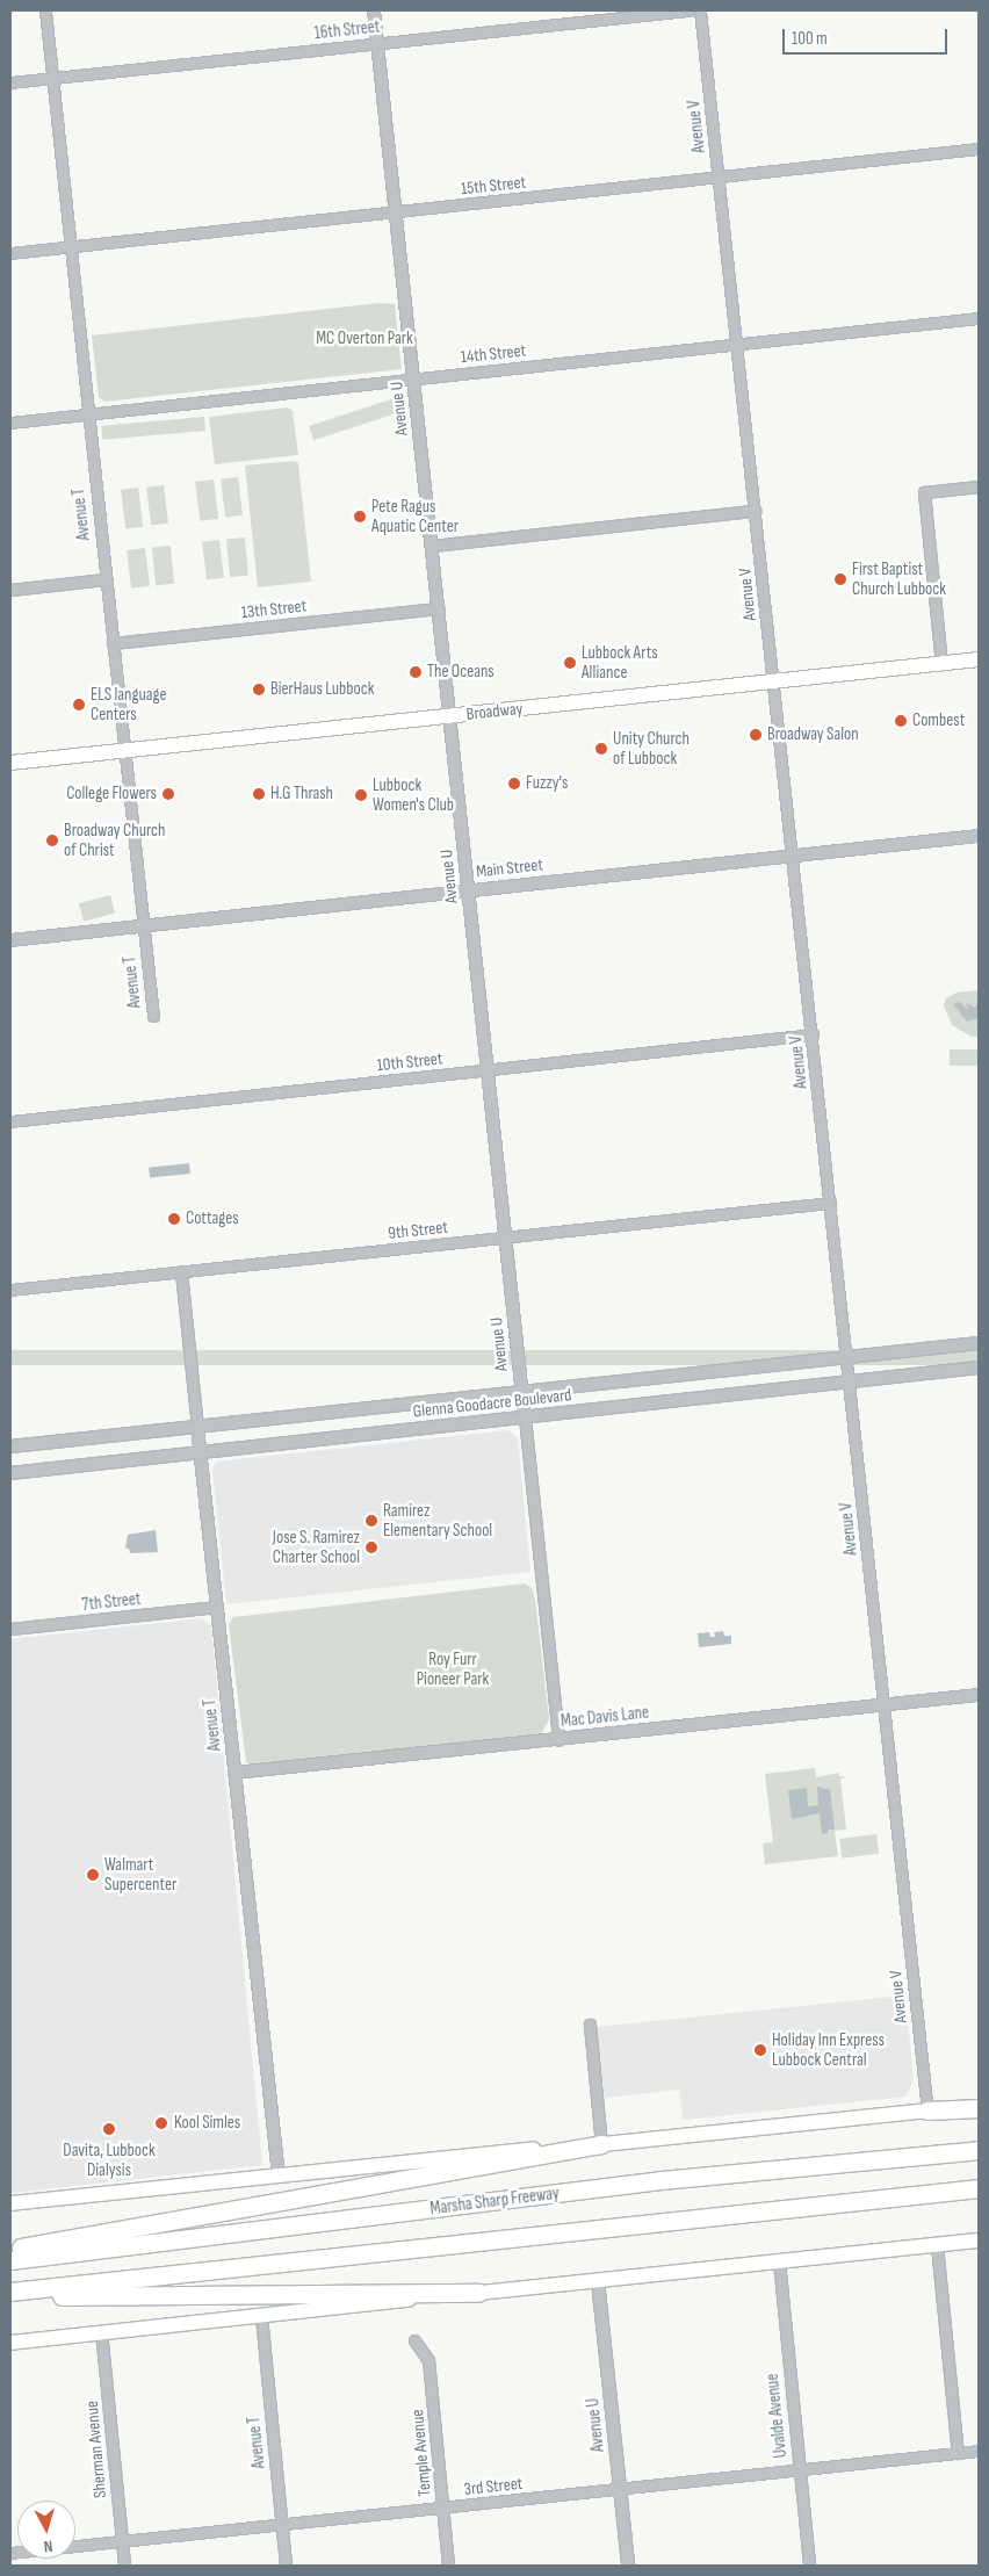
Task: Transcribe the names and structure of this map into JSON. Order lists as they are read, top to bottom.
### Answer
{
  "streets": {
    "highway": ["Marsha Sharp Freeway"],
    "main road": ["Broadway"],
    "street": [
      "16th Street",
      "Avenue V",
      "15th Street",
      "14th Street",
      "Avenue U",
      "Avenue T",
      "13th Street",
      "Main Street",
      "10th Street",
      "9th Street",
      "Glenna Goodacre Boulevard",
      "7th Street",
      "Mac Davis Lane",
      "Uvalde Avenue",
      "Sherman Avenue",
      "Temple Avenue",
      "3rd Street"
    ]
  },
  "crossings": [
    ["16th Street", "Avenue U"],
    ["16th Street", "Avenue T"],
    ["Avenue V", "15th Street"],
    ["Avenue V", "14th Street"],
    ["Avenue V", "Broadway"],
    ["Avenue V", "Main Street"],
    ["Avenue V", "10th Street"],
    ["Avenue V", "9th Street"],
    ["Avenue V", "Glenna Goodacre Boulevard"],
    ["Avenue V", "Mac Davis Lane"],
    ["15th Street", "Avenue U"],
    ["15th Street", "Avenue T"],
    ["14th Street", "Avenue U"],
    ["14th Street", "Avenue T"],
    ["Avenue U", "13th Street"],
    ["Avenue U", "Broadway"],
    ["Avenue U", "Main Street"],
    ["Avenue U", "10th Street"],
    ["Avenue U", "9th Street"],
    ["Avenue U", "Glenna Goodacre Boulevard"],
    ["Avenue U", "Mac Davis Lane"],
    ["Avenue U", "3rd Street"],
    ["Avenue T", "13th Street"],
    ["Avenue T", "Broadway"],
    ["Avenue T", "Main Street"],
    ["Avenue T", "9th Street"],
    ["Avenue T", "Glenna Goodacre Boulevard"],
    ["Avenue T", "7th Street"],
    ["Avenue T", "Mac Davis Lane"],
    ["Avenue T", "3rd Street"],
    ["Uvalde Avenue", "3rd Street"],
    ["Sherman Avenue", "3rd Street"],
    ["Temple Avenue", "3rd Street"]
  ],
  "parks": ["MC Overton Park", "Roy Furr Pioneer Park"],
  "places": [
    "Pete Ragus Aquatic Center",
    "First Baptist Church Lubbock",
    "Lubbock Arts Alliance",
    "The Oceans",
    "BierHaus Lubbock",
    "ELS language Centers",
    "Combest",
    "Broadway Salon",
    "Unity Church of Lubbock",
    "Fuzzy's",
    "College Flowers",
    "H.G Thrash",
    "Lubbock Women's Club",
    "Broadway Church of Christ",
    "Cottages",
    "Ramirez Elementary School",
    "Jose S. Ramirez Charter School",
    "Walmart Supercenter",
    "Holiday Inn Express Lubbock Central",
    "Kool Simles",
    "Davita, Lubbock Dialysis"
  ],
  "scale_bar": "100 m",
  "north": "bottom"
}
